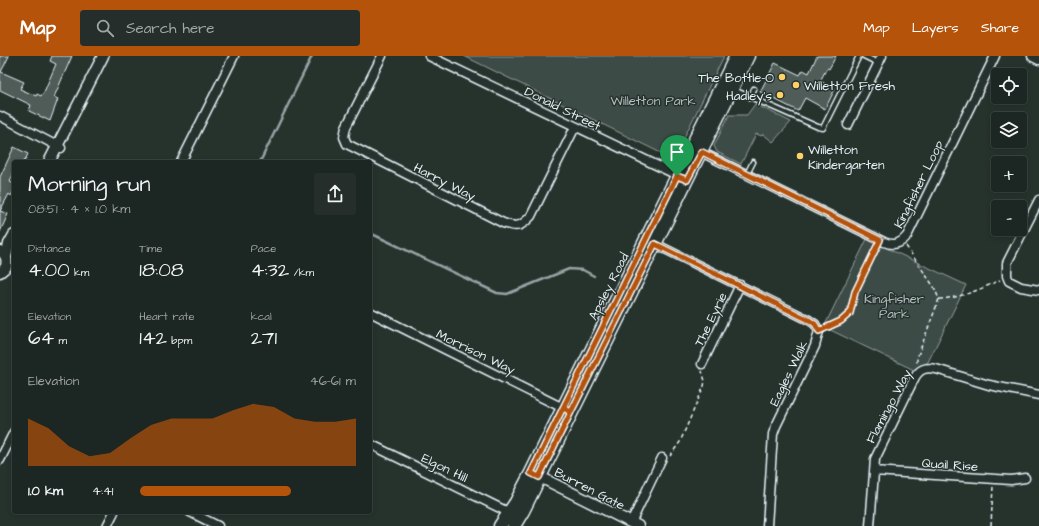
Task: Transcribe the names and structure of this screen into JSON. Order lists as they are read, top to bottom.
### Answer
{
  "streets": {
    "main road": ["Apsley Road"],
    "street": [
      "Donald Street",
      "Harry Way",
      "Kingfisher Loop",
      "The Eyrie",
      "Morrison Way",
      "Eagles Walk",
      "Flamingo Way",
      "Quail Rise",
      "Elgon Hill",
      "Burren Gate"
    ]
  },
  "crossings": [
    ["Donald Street", "Harry Way"],
    ["Donald Street", "Apsley Road"],
    ["Kingfisher Loop", "Apsley Road"],
    ["Apsley Road", "Morrison Way"],
    ["Apsley Road", "Eagles Walk"],
    ["Apsley Road", "Elgon Hill"],
    ["Apsley Road", "Burren Gate"],
    ["The Eyrie", "Eagles Walk"],
    ["Flamingo Way", "Quail Rise"]
  ],
  "parks": ["Willetton Park", "Kingfisher Park"],
  "places": [
    "The Bottle-O",
    "Willetton Fresh",
    "Hadley's",
    "Willetton Kindergarten"
  ],
  "page": {
    "header": "Map",
    "search": "Search here",
    "nav": ["Map", "Layers", "Share"],
    "map_buttons": ["+", "−"],
    "heading": ["Morning run", "08:51 · 4 × 1.0 km"],
    "stats": [
      ["Distance", "4.00 km"],
      ["Time", "18:08"],
      ["Pace", "4:32 /km"],
      ["Elevation", "64 m"],
      ["Heart rate", "142 bpm"],
      ["kcal", "271"]
    ],
    "chart": ["Elevation", "46–61 m"],
    "list": [
      {
        "name": "1.0 km",
        "note": "4:41"
      }
    ]
  }
}
